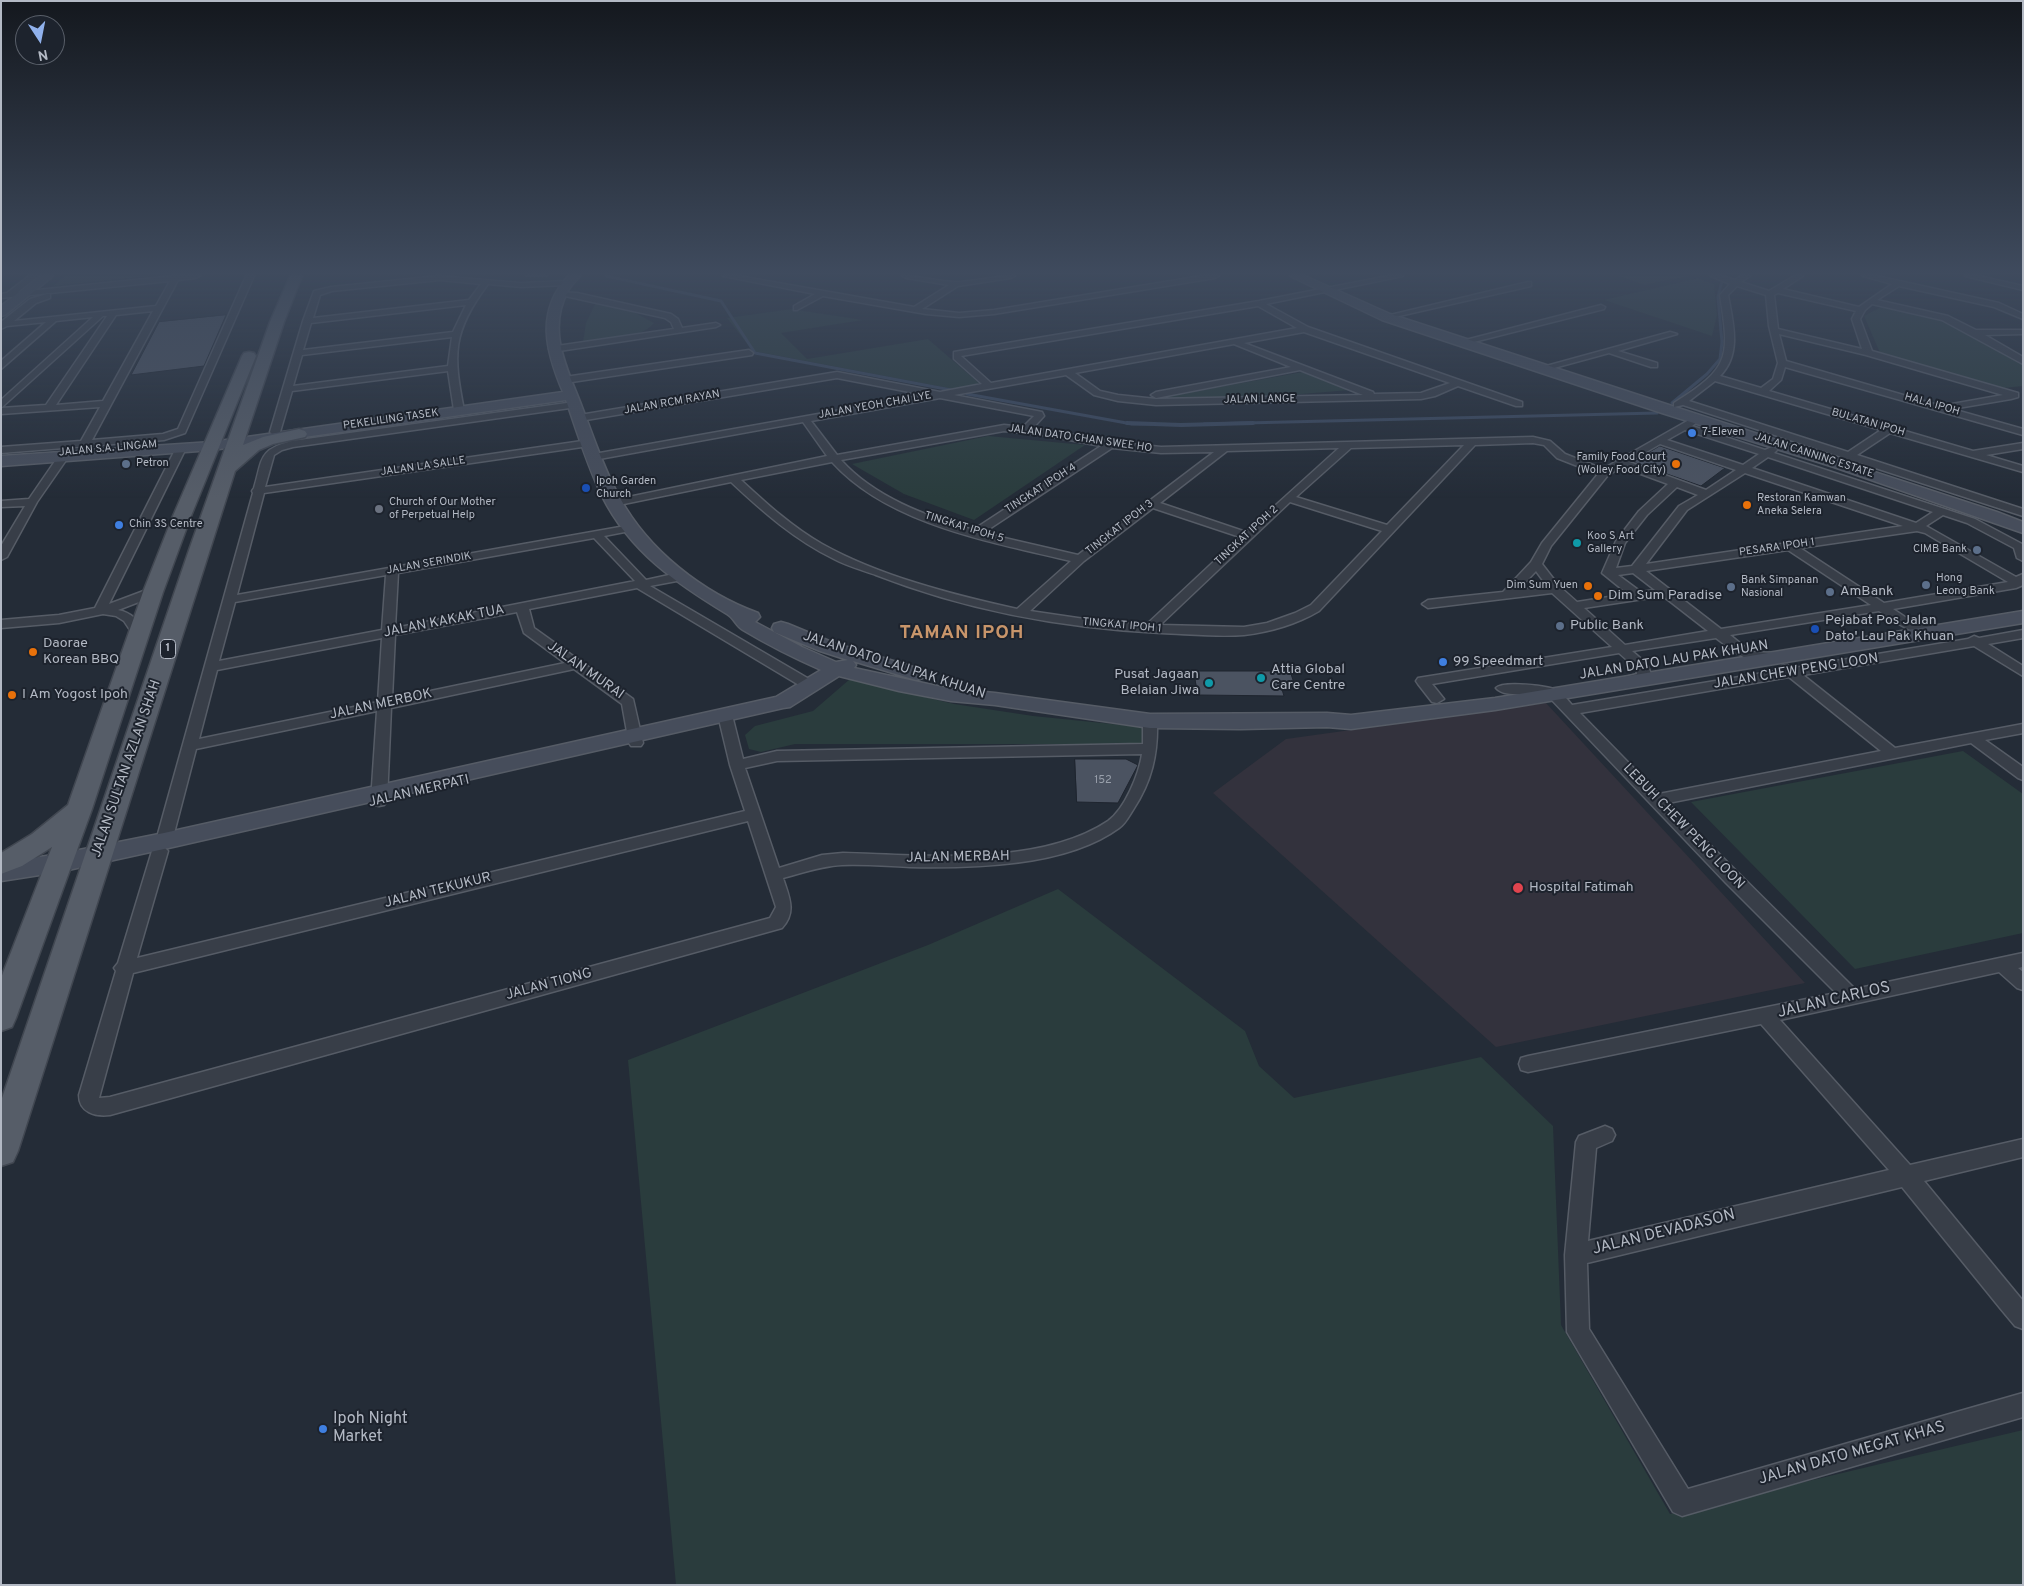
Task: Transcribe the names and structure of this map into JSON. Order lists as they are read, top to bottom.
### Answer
{
  "streets": {
    "main road": [
      "PEKELILING TASEK",
      "JALAN S.A. LINGAM",
      "JALAN CANNING ESTATE",
      "1",
      "JALAN DATO LAU PAK KHUAN",
      "JALAN SULTAN AZLAN SHAH",
      "JALAN MERPATI"
    ],
    "street": [
      "JALAN LANGE",
      "JALAN RCM RAYAN",
      "HALA IPOH",
      "JALAN YEOH CHAI LYE",
      "BULATAN IPOH",
      "JALAN DATO CHAN SWEE HO",
      "JALAN LA SALLE",
      "TINGKAT IPOH 4",
      "TINGKAT IPOH 5",
      "TINGKAT IPOH 3",
      "TINGKAT IPOH 2",
      "PESARA IPOH 1",
      "JALAN SERINDIK",
      "JALAN KAKAK TUA",
      "TINGKAT IPOH 1",
      "JALAN MURAI",
      "JALAN CHEW PENG LOON",
      "JALAN MERBOK",
      "LEBUH CHEW PENG LOON",
      "JALAN MERBAH",
      "JALAN TEKUKUR",
      "JALAN TIONG",
      "JALAN CARLOS",
      "JALAN DEVADASON",
      "JALAN DATO MEGAT KHAS"
    ]
  },
  "crossings": [
    ["JALAN LANGE", "JALAN YEOH CHAI LYE"],
    ["JALAN RCM RAYAN", "JALAN YEOH CHAI LYE"],
    ["JALAN RCM RAYAN", "PEKELILING TASEK"],
    ["JALAN RCM RAYAN", "JALAN DATO CHAN SWEE HO"],
    ["JALAN RCM RAYAN", "JALAN DATO LAU PAK KHUAN"],
    ["JALAN YEOH CHAI LYE", "JALAN LA SALLE"],
    ["JALAN YEOH CHAI LYE", "TINGKAT IPOH 5"],
    ["JALAN YEOH CHAI LYE", "JALAN DATO LAU PAK KHUAN"],
    ["PEKELILING TASEK", "JALAN S.A. LINGAM"],
    ["PEKELILING TASEK", "JALAN DATO LAU PAK KHUAN"],
    ["PEKELILING TASEK", "JALAN SULTAN AZLAN SHAH"],
    ["JALAN DATO CHAN SWEE HO", "TINGKAT IPOH 4"],
    ["JALAN DATO CHAN SWEE HO", "TINGKAT IPOH 5"],
    ["JALAN DATO CHAN SWEE HO", "TINGKAT IPOH 3"],
    ["JALAN DATO CHAN SWEE HO", "TINGKAT IPOH 2"],
    ["JALAN DATO CHAN SWEE HO", "TINGKAT IPOH 1"],
    ["JALAN DATO CHAN SWEE HO", "JALAN DATO LAU PAK KHUAN"],
    ["JALAN S.A. LINGAM", "JALAN SULTAN AZLAN SHAH"],
    ["JALAN LA SALLE", "JALAN DATO LAU PAK KHUAN"],
    ["TINGKAT IPOH 4", "TINGKAT IPOH 5"],
    ["TINGKAT IPOH 5", "TINGKAT IPOH 3"],
    ["TINGKAT IPOH 3", "TINGKAT IPOH 1"],
    ["TINGKAT IPOH 2", "TINGKAT IPOH 1"],
    ["JALAN SERINDIK", "JALAN DATO LAU PAK KHUAN"],
    ["JALAN KAKAK TUA", "JALAN DATO LAU PAK KHUAN"],
    ["JALAN KAKAK TUA", "JALAN MURAI"],
    ["JALAN DATO LAU PAK KHUAN", "JALAN MERPATI"],
    ["JALAN DATO LAU PAK KHUAN", "LEBUH CHEW PENG LOON"],
    ["JALAN DATO LAU PAK KHUAN", "JALAN MERBAH"],
    ["JALAN MURAI", "JALAN MERBOK"],
    ["JALAN MURAI", "JALAN MERPATI"],
    ["JALAN CHEW PENG LOON", "LEBUH CHEW PENG LOON"],
    ["JALAN SULTAN AZLAN SHAH", "JALAN MERPATI"],
    ["JALAN MERPATI", "JALAN TIONG"],
    ["LEBUH CHEW PENG LOON", "JALAN CARLOS"],
    ["JALAN MERBAH", "JALAN TIONG"],
    ["JALAN TEKUKUR", "JALAN TIONG"],
    ["JALAN CARLOS", "JALAN DEVADASON"],
    ["JALAN DEVADASON", "JALAN DATO MEGAT KHAS"]
  ],
  "districts": ["TAMAN IPOH"],
  "places": [
    "7-Eleven",
    "Petron",
    "Family Food Court (Wolley Food City)",
    "Ipoh Garden Church",
    "Restoran Kamwan Aneka Selera",
    "Church of Our Mother of Perpetual Help",
    "Chin 3S Centre",
    "Koo S Art Gallery",
    "CIMB Bank",
    "Hong Leong Bank",
    "Dim Sum Yuen",
    "Bank Simpanan Nasional",
    "AmBank",
    "Dim Sum Paradise",
    "Public Bank",
    "Pejabat Pos Jalan Dato' Lau Pak Khuan",
    "Daorae Korean BBQ",
    "99 Speedmart",
    "Attia Global Care Centre",
    "Pusat Jagaan Belaian Jiwa",
    "I Am Yogost Ipoh",
    "Hospital Fatimah",
    "Ipoh Night Market"
  ],
  "house_numbers": ["152"],
  "north": "bottom"
}
